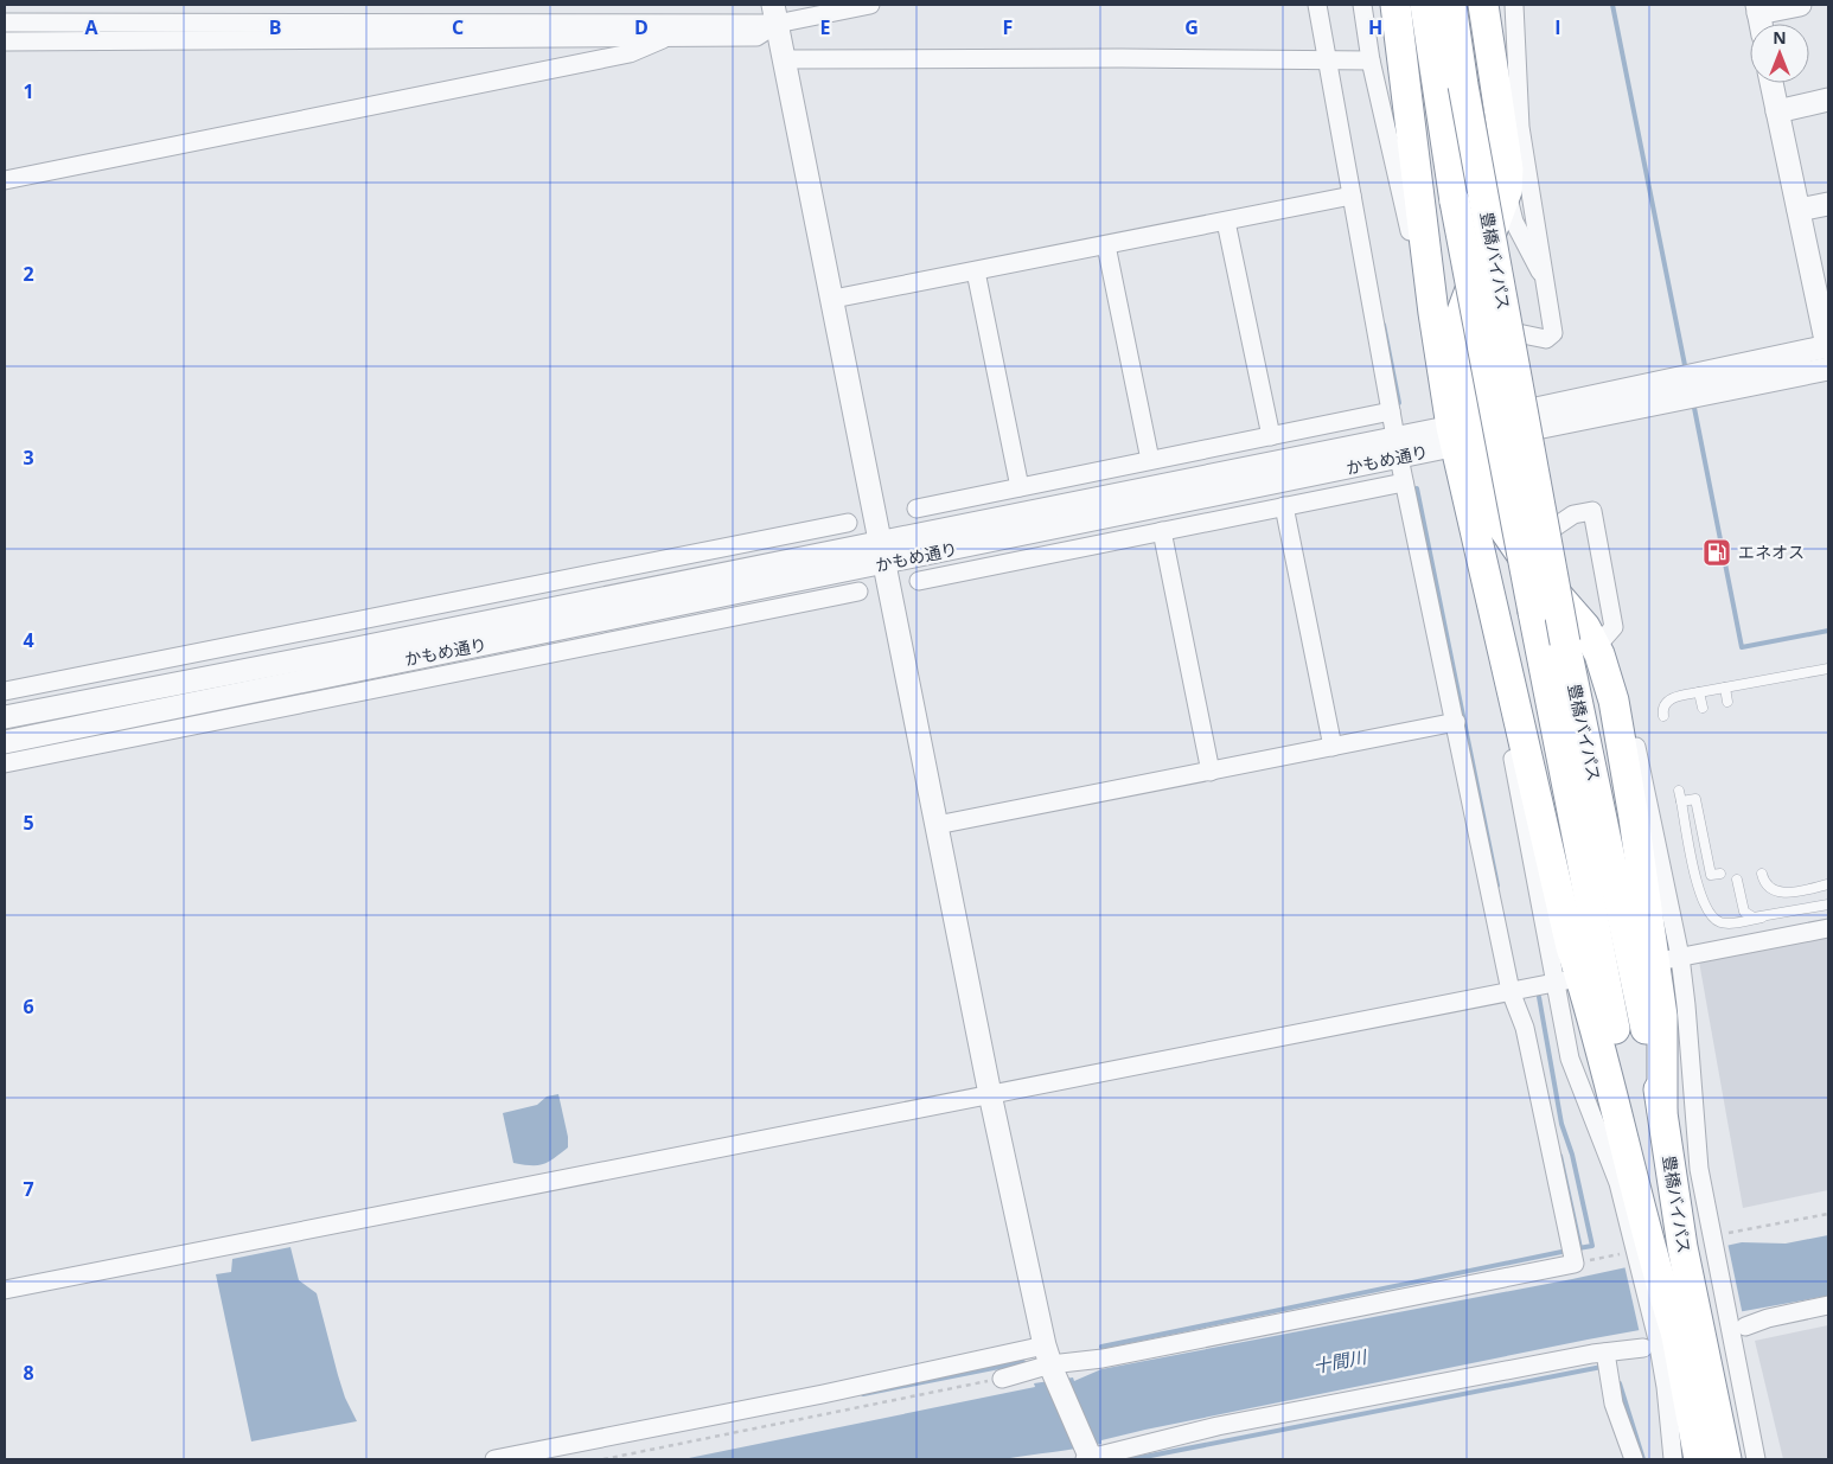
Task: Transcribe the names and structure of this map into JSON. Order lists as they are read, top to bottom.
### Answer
{
  "streets": {
    "highway": ["豊橋バイパス"],
    "street": ["かもめ通り"]
  },
  "water": ["十間川"],
  "places": {
    "fuel station": ["エネオス"]
  },
  "north": "top",
  "grid": {
    "columns": [
      "A",
      "B",
      "C",
      "D",
      "E",
      "F",
      "G",
      "H",
      "I"
    ],
    "rows": [
      "1",
      "2",
      "3",
      "4",
      "5",
      "6",
      "7",
      "8"
    ]
  }
}
